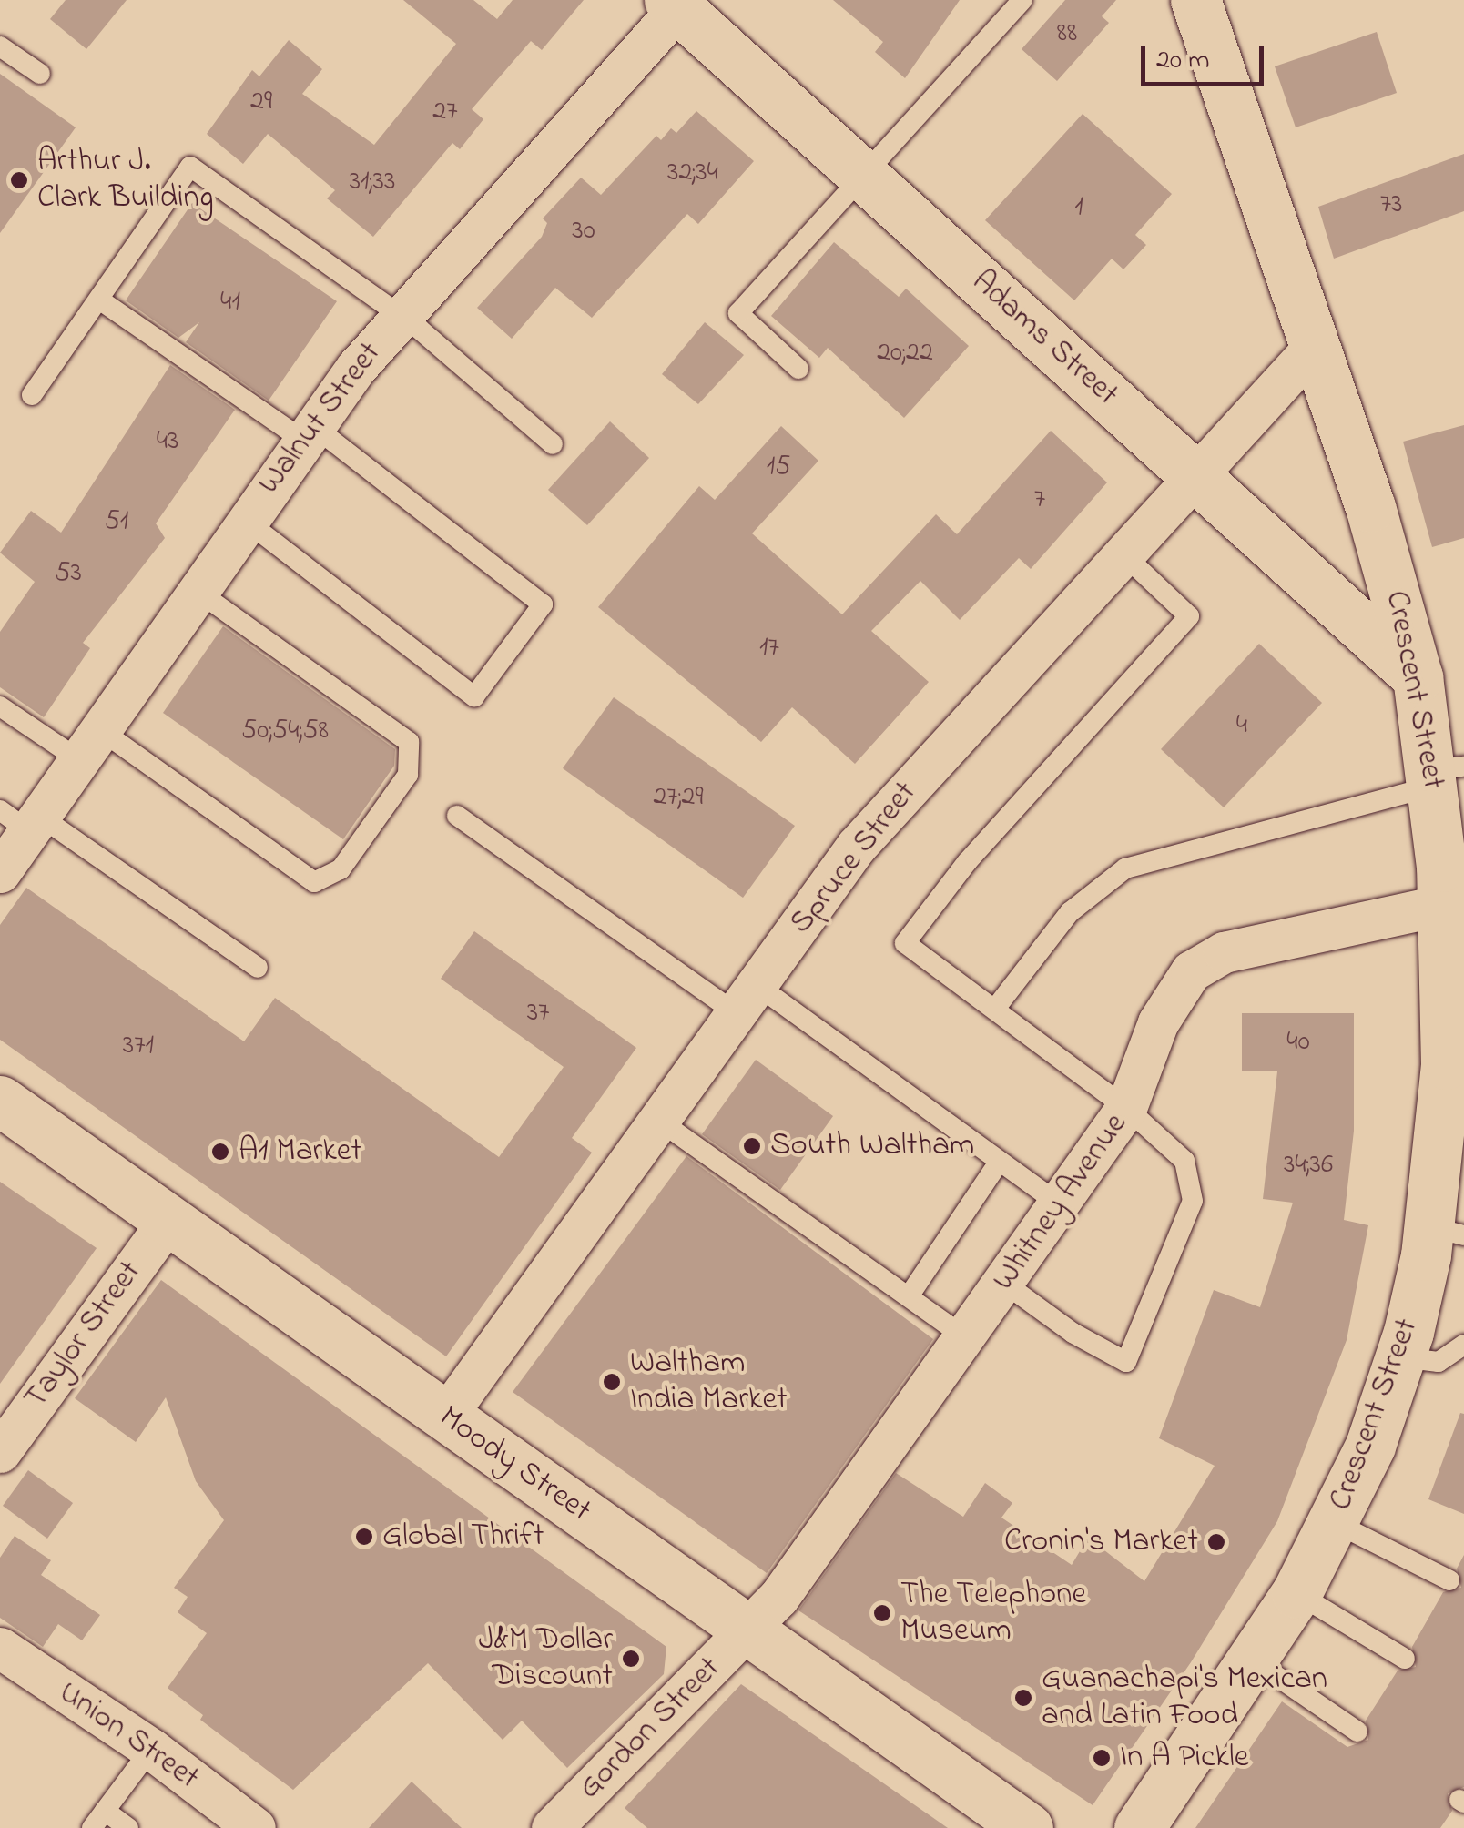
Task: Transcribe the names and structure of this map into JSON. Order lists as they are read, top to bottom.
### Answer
{
  "streets": {
    "street": [
      "Adams Street",
      "Walnut Street",
      "Crescent Street",
      "Spruce Street",
      "Whitney Avenue",
      "Taylor Street",
      "Moody Street",
      "Gordon Street",
      "Union Street"
    ]
  },
  "crossings": [
    ["Adams Street", "Walnut Street"],
    ["Adams Street", "Crescent Street"],
    ["Adams Street", "Spruce Street"],
    ["Crescent Street", "Spruce Street"],
    ["Crescent Street", "Whitney Avenue"],
    ["Spruce Street", "Moody Street"],
    ["Whitney Avenue", "Moody Street"],
    ["Whitney Avenue", "Gordon Street"],
    ["Taylor Street", "Moody Street"],
    ["Moody Street", "Gordon Street"]
  ],
  "places": [
    "Arthur J. Clark Building",
    "South Waltham",
    "A1 Market",
    "Waltham India Market",
    "Global Thrift",
    "Cronin's Market",
    "The Telephone Museum",
    "J&M Dollar Discount",
    "Guanachapi's Mexican and Latin Food",
    "In A Pickle"
  ],
  "house_numbers": [
    "88",
    "29",
    "27",
    "32;34",
    "31;33",
    "73",
    "1",
    "30",
    "41",
    "20;22",
    "43",
    "15",
    "7",
    "51",
    "53",
    "17",
    "4",
    "50;54;58",
    "27;29",
    "37",
    "40",
    "371",
    "34;36"
  ],
  "scale_bar": "20 m"
}
